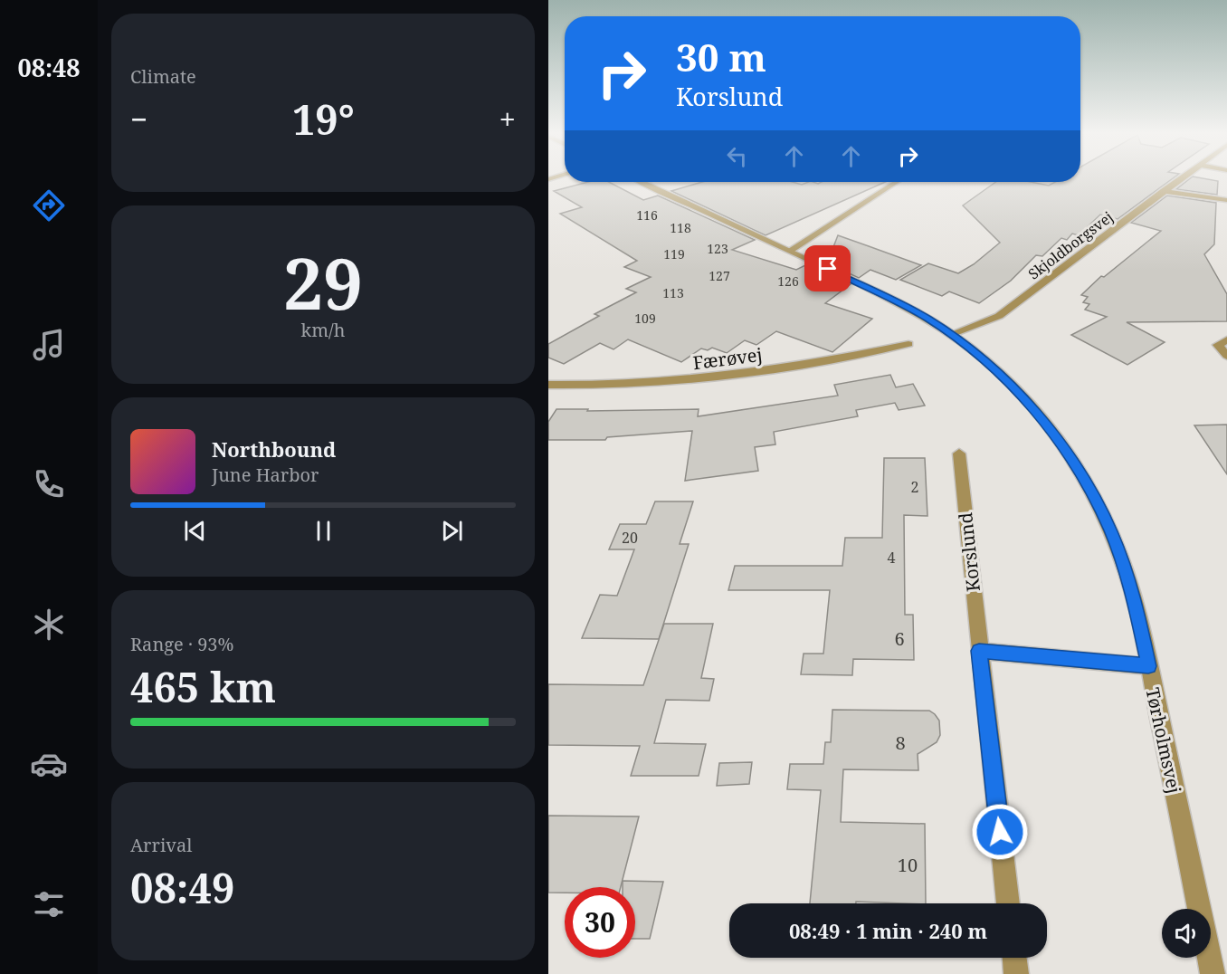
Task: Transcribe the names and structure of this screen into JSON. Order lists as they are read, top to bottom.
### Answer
{
  "streets": {
    "street": [
      "Skjoldborgsvej",
      "Færøvej",
      "Korslund",
      "Tørholmsvej"
    ]
  },
  "crossings": [
    ["Skjoldborgsvej", "Tørholmsvej"]
  ],
  "house_numbers": [
    "116",
    "118",
    "123",
    "119",
    "127",
    "126",
    "113",
    "109",
    "2",
    "20",
    "4",
    "6",
    "8",
    "10"
  ],
  "page": {
    "tabs": "08:48",
    "tile": [
      "Climate",
      ["29", "km/h"],
      ["Range · 93%", "465 km"],
      ["Arrival", "08:49"]
    ],
    "turn": ["30 m", "Korslund"],
    "heat": ["−", "19°", "+"],
    "song": ["Northbound", "June Harbor"],
    "limit": "30",
    "trip": "08:49 · 1 min · 240 m"
  }
}
